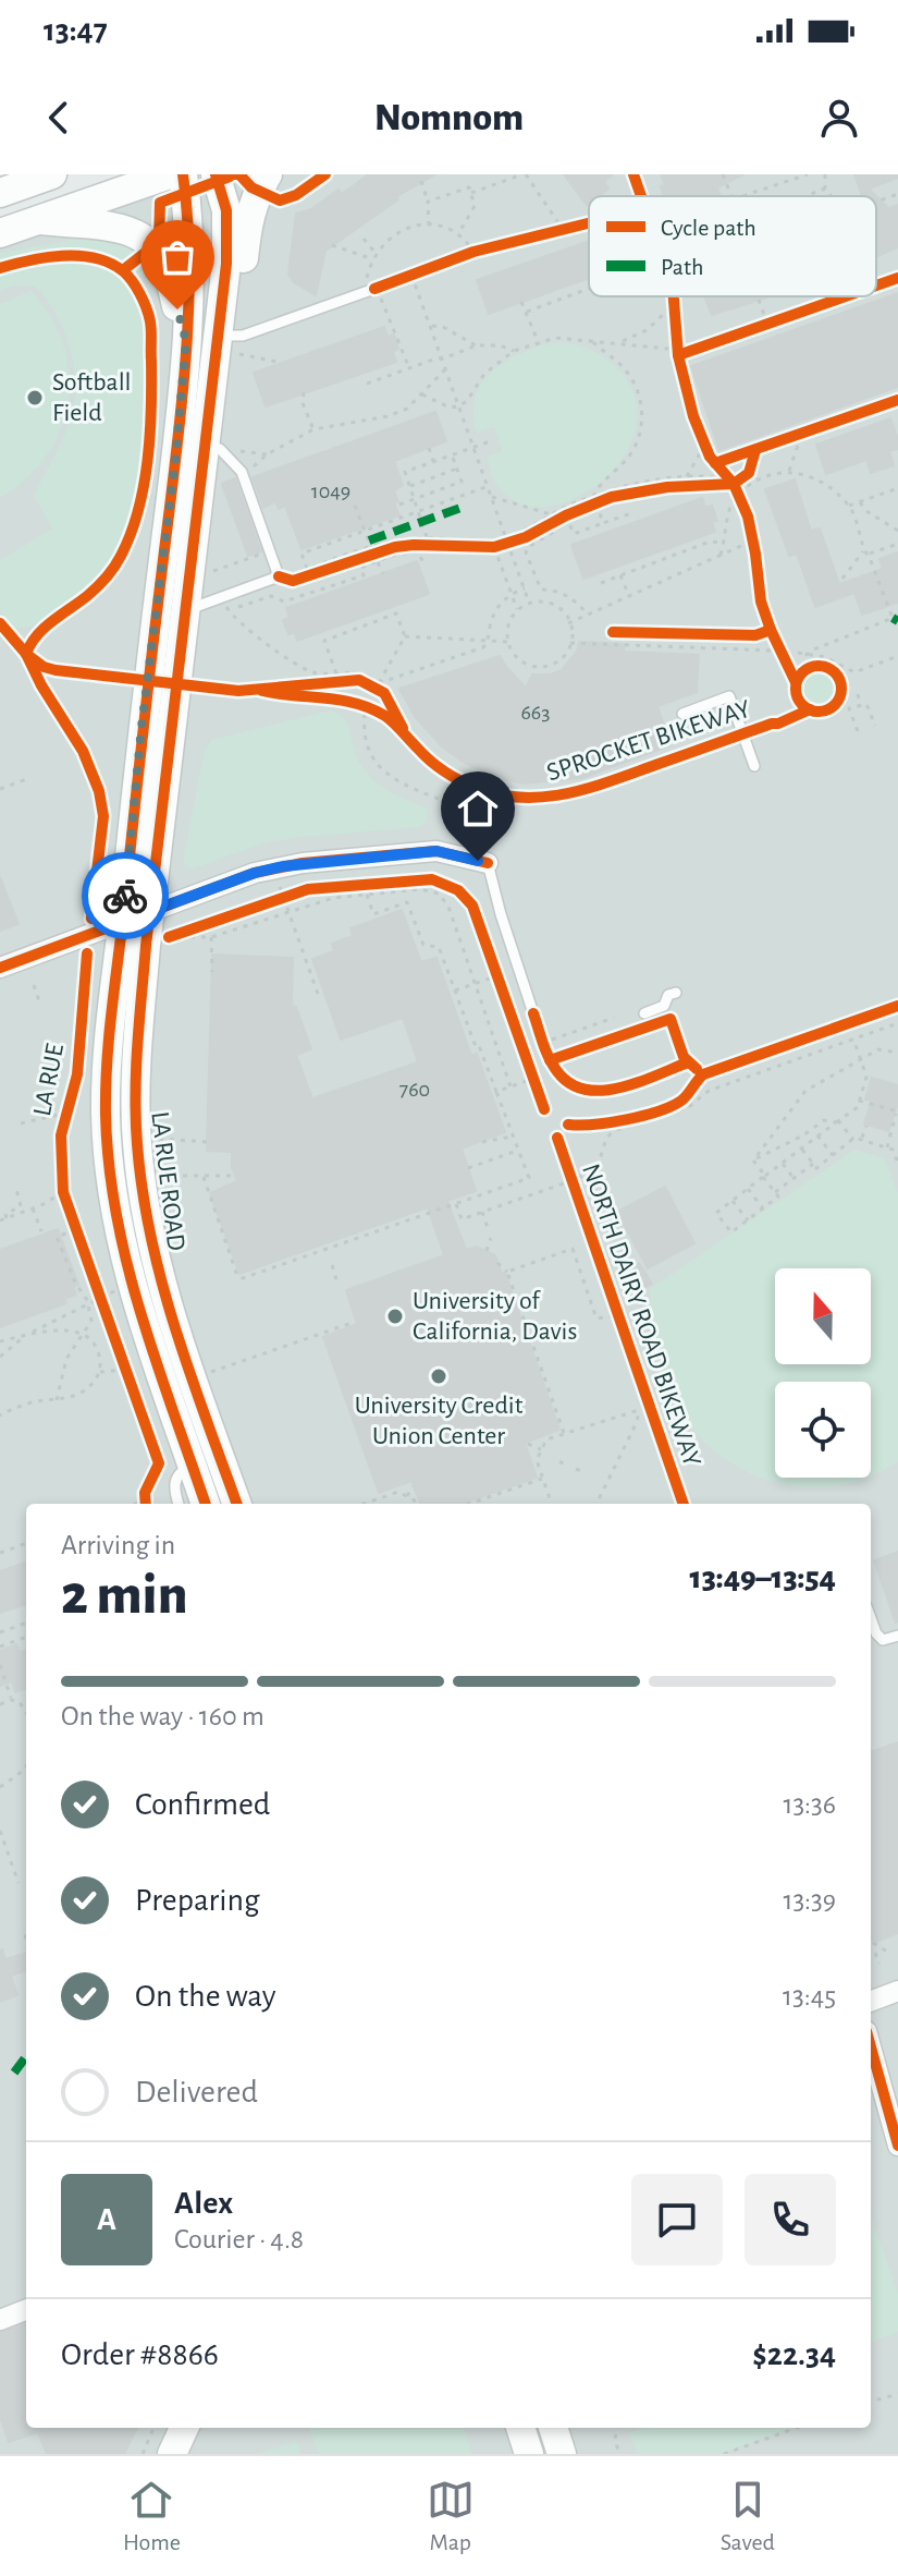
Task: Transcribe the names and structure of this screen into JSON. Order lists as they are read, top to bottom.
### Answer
{
  "streets": {
    "main road": ["LA RUE ROAD"],
    "cycle path": ["SPROCKET BIKEWAY", "LA RUE", "NORTH DAIRY ROAD BIKEWAY"]
  },
  "places": ["Softball Field", "University of California, Davis", "University Credit Union Center"],
  "house_numbers": ["1049", "663", "760"],
  "legend": ["Cycle path", "Path"],
  "north": "top",
  "page": {
    "status": "13:47",
    "header": "Nomnom",
    "heading": ["2 min", "Arriving in", "13:49–13:54"],
    "panel": [
      "Alex",
      "Courier · 4.8",
      "Order #8866",
      "$22.34"
    ],
    "bar": "On the way · 160 m",
    "list": [
      ["Confirmed", "13:36"],
      ["Preparing", "13:39"],
      ["On the way", "13:45"],
      "Delivered"
    ],
    "round": "A",
    "tabs": ["Home", "Map", "Saved"]
  }
}
